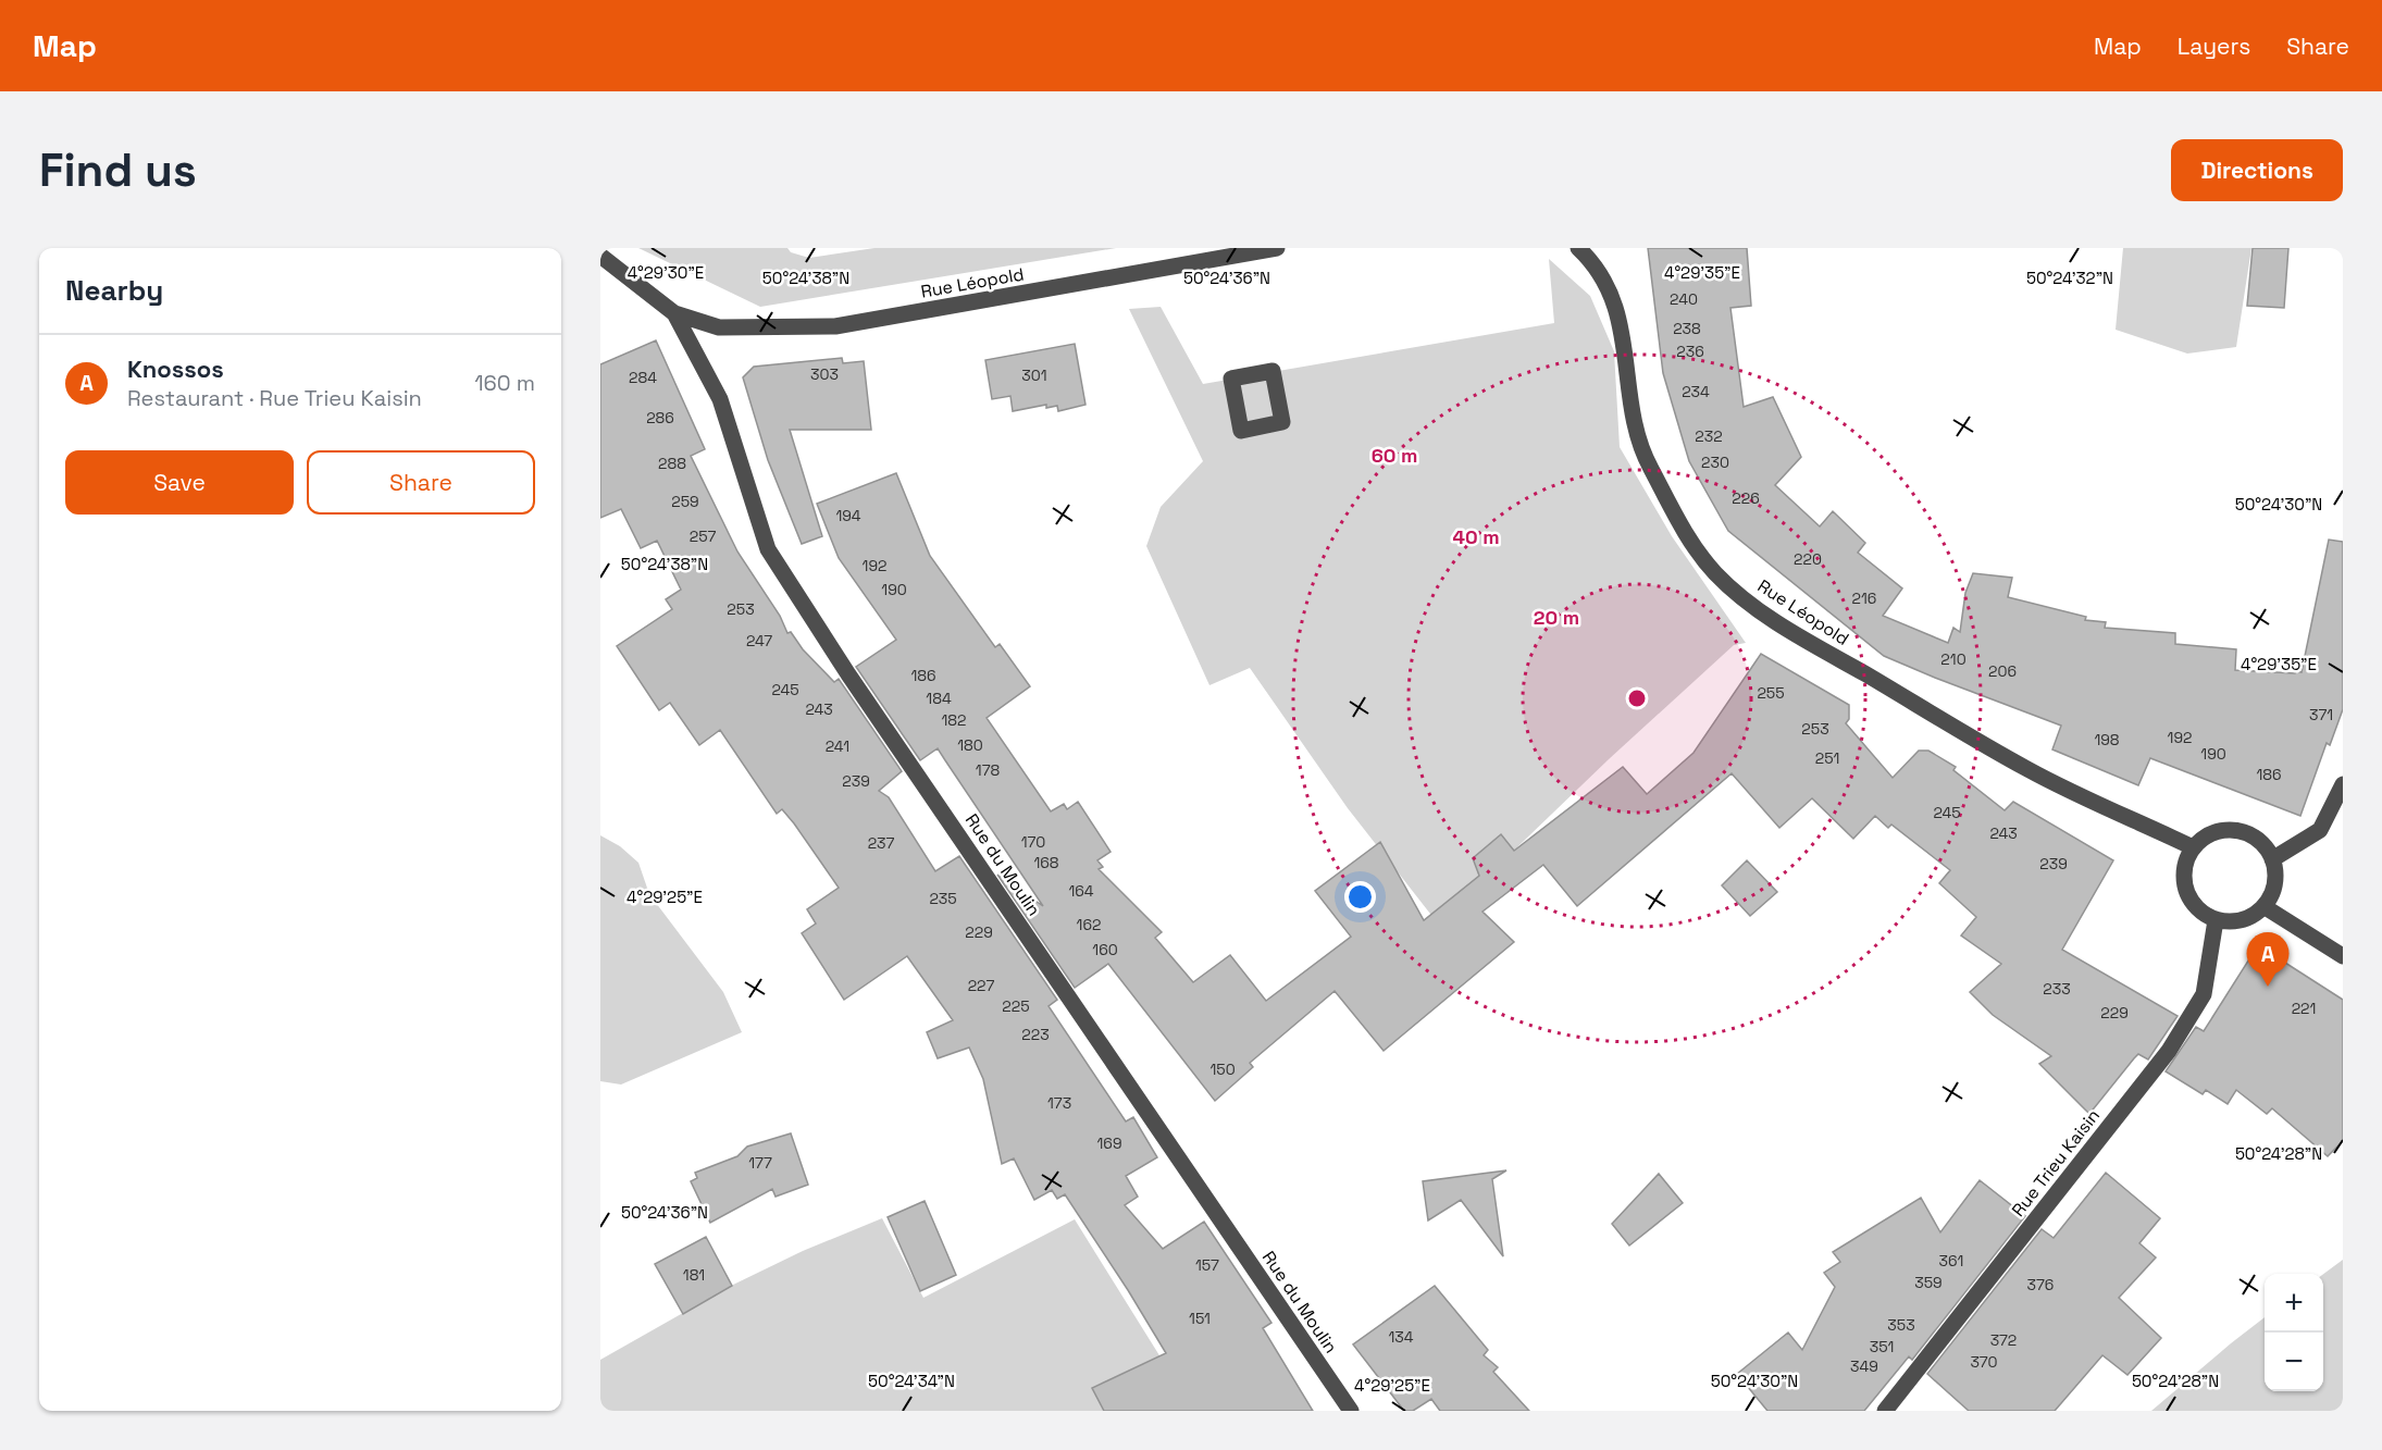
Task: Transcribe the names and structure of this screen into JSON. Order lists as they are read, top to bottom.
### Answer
{
  "streets": {
    "street": ["Rue Léopold", "Rue du Moulin", "Rue Trieu Kaisin"]
  },
  "crossings": [
    ["Rue Léopold", "Rue du Moulin"],
    ["Rue Léopold", "Rue Trieu Kaisin"]
  ],
  "house_numbers": [
    "240",
    "238",
    "236",
    "303",
    "301",
    "284",
    "234",
    "286",
    "232",
    "230",
    "288",
    "226",
    "259",
    "194",
    "257",
    "220",
    "192",
    "190",
    "216",
    "253",
    "247",
    "210",
    "206",
    "186",
    "245",
    "255",
    "184",
    "243",
    "371",
    "182",
    "253",
    "192",
    "198",
    "180",
    "241",
    "190",
    "251",
    "178",
    "186",
    "239",
    "245",
    "243",
    "170",
    "237",
    "168",
    "239",
    "164",
    "235",
    "162",
    "229",
    "160",
    "227",
    "233",
    "225",
    "221",
    "229",
    "223",
    "150",
    "173",
    "169",
    "177",
    "361",
    "157",
    "181",
    "359",
    "376",
    "151",
    "353",
    "134",
    "372",
    "351",
    "370",
    "349"
  ],
  "page": {
    "header": "Map",
    "nav": ["Map", "Layers", "Share"],
    "buttons": [
      "Directions",
      ["Save", "Share"]
    ],
    "title": "Find us",
    "heading": "Nearby",
    "list": [
      {
        "mark": "A",
        "name": "Knossos",
        "note": "Restaurant · Rue Trieu Kaisin",
        "value": "160 m"
      }
    ],
    "pins": "A",
    "map_buttons": ["+", "−"]
  },
  "coordinates": [
    "4°29'30\"E",
    "4°29'35\"E",
    "50°24'38\"N",
    "50°24'36\"N",
    "50°24'32\"N",
    "50°24'30\"N",
    "4°29'25\"E",
    "50°24'28\"N",
    "50°24'34\"N"
  ],
  "rings": ["60 m", "40 m", "20 m"]
}
